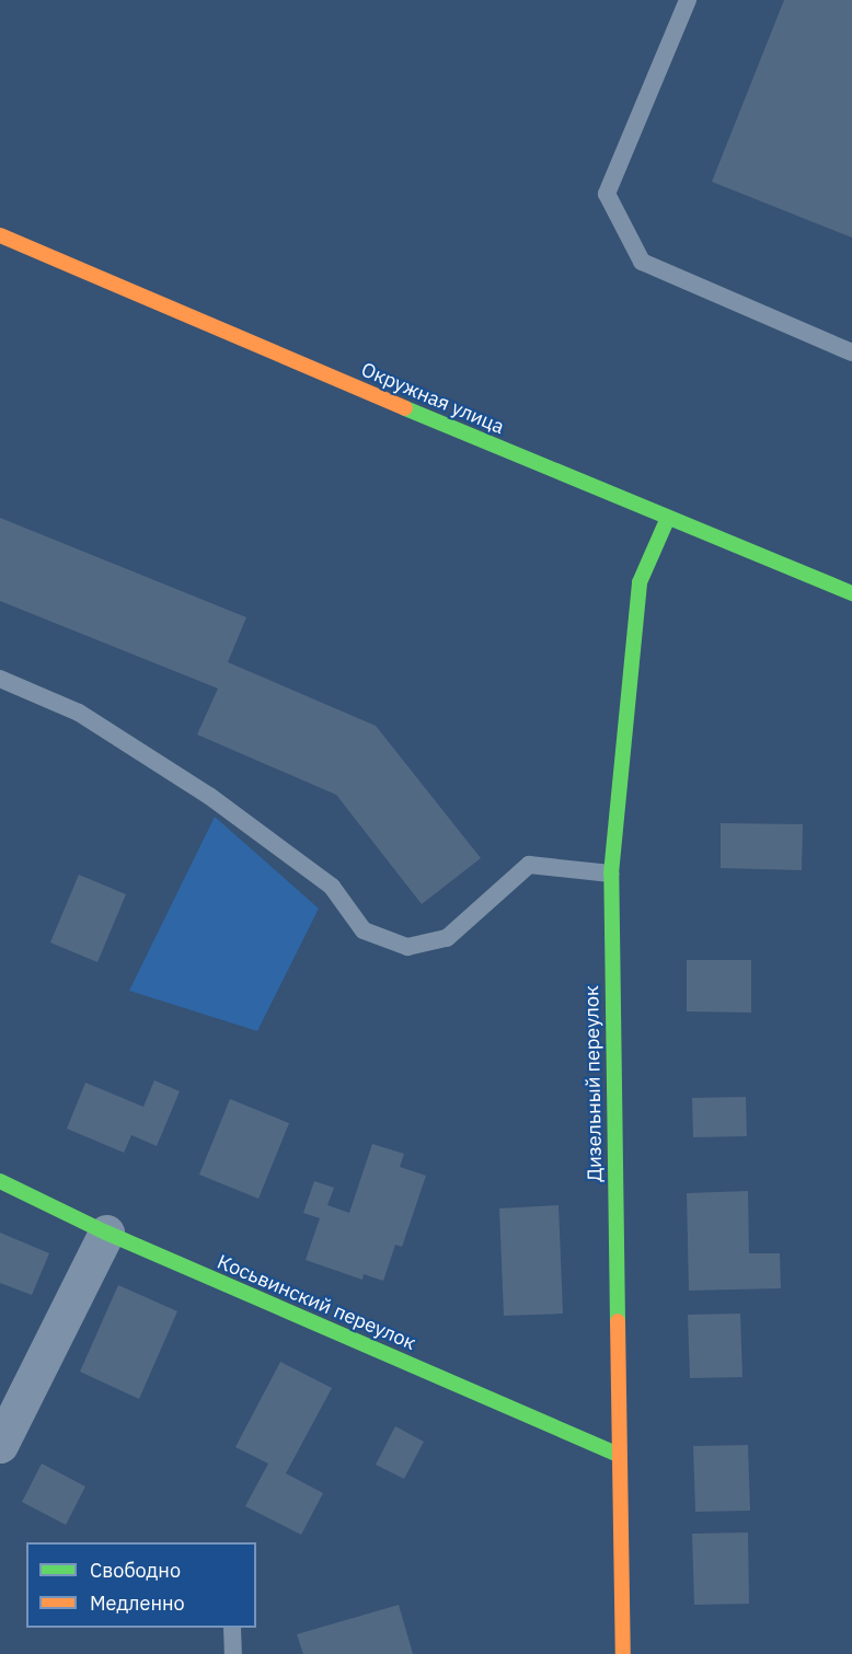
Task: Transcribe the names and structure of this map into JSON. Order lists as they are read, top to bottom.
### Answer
{
  "streets": {
    "street": ["Окружная улица", "Дизельный переулок", "Косьвинский переулок"]
  },
  "crossings": [
    ["Окружная улица", "Дизельный переулок"],
    ["Дизельный переулок", "Косьвинский переулок"]
  ],
  "legend": ["Свободно", "Медленно"]
}
